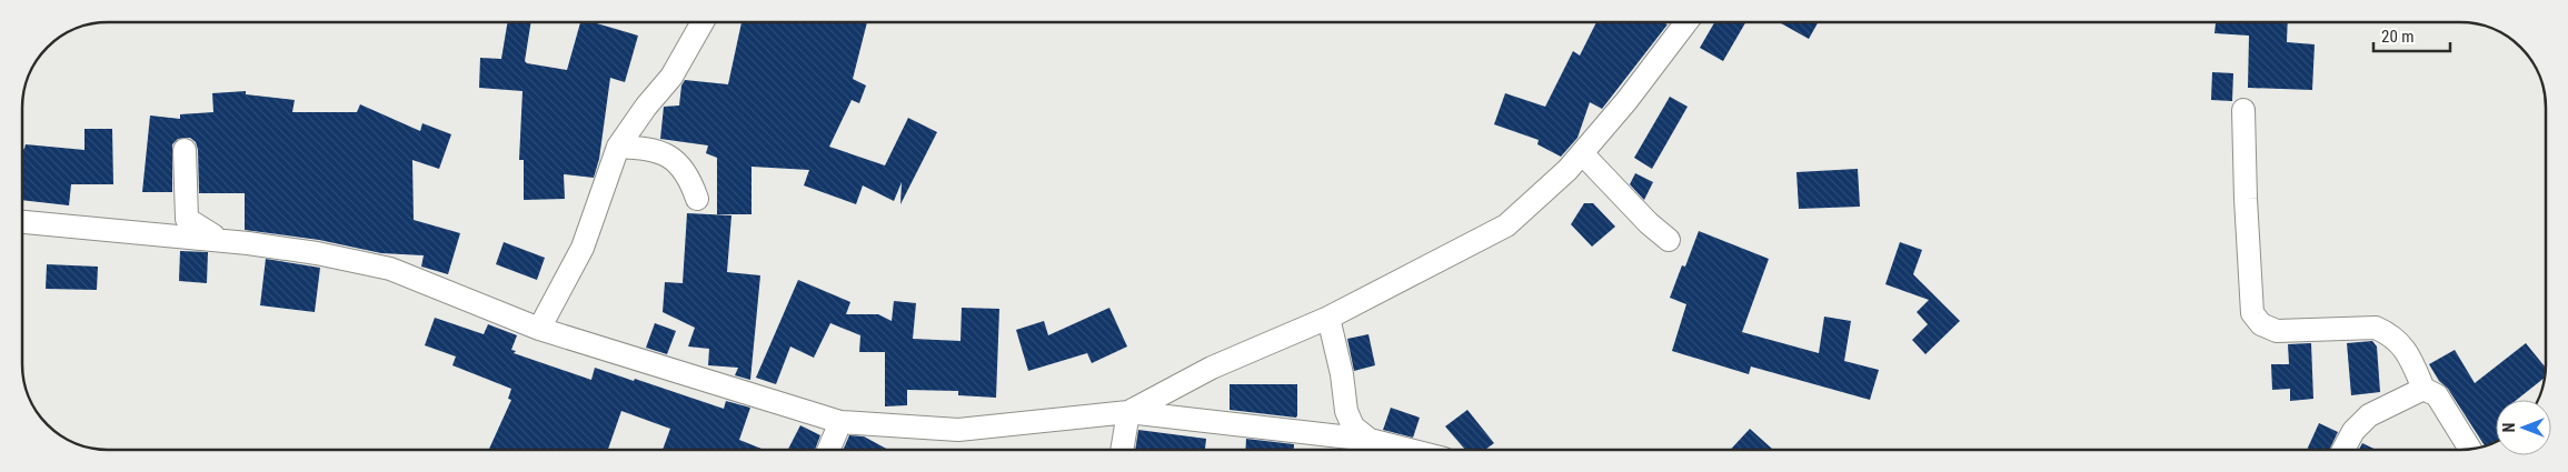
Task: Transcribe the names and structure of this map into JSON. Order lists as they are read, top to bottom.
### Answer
{
  "scale_bar": "20 m",
  "north": "left"
}
